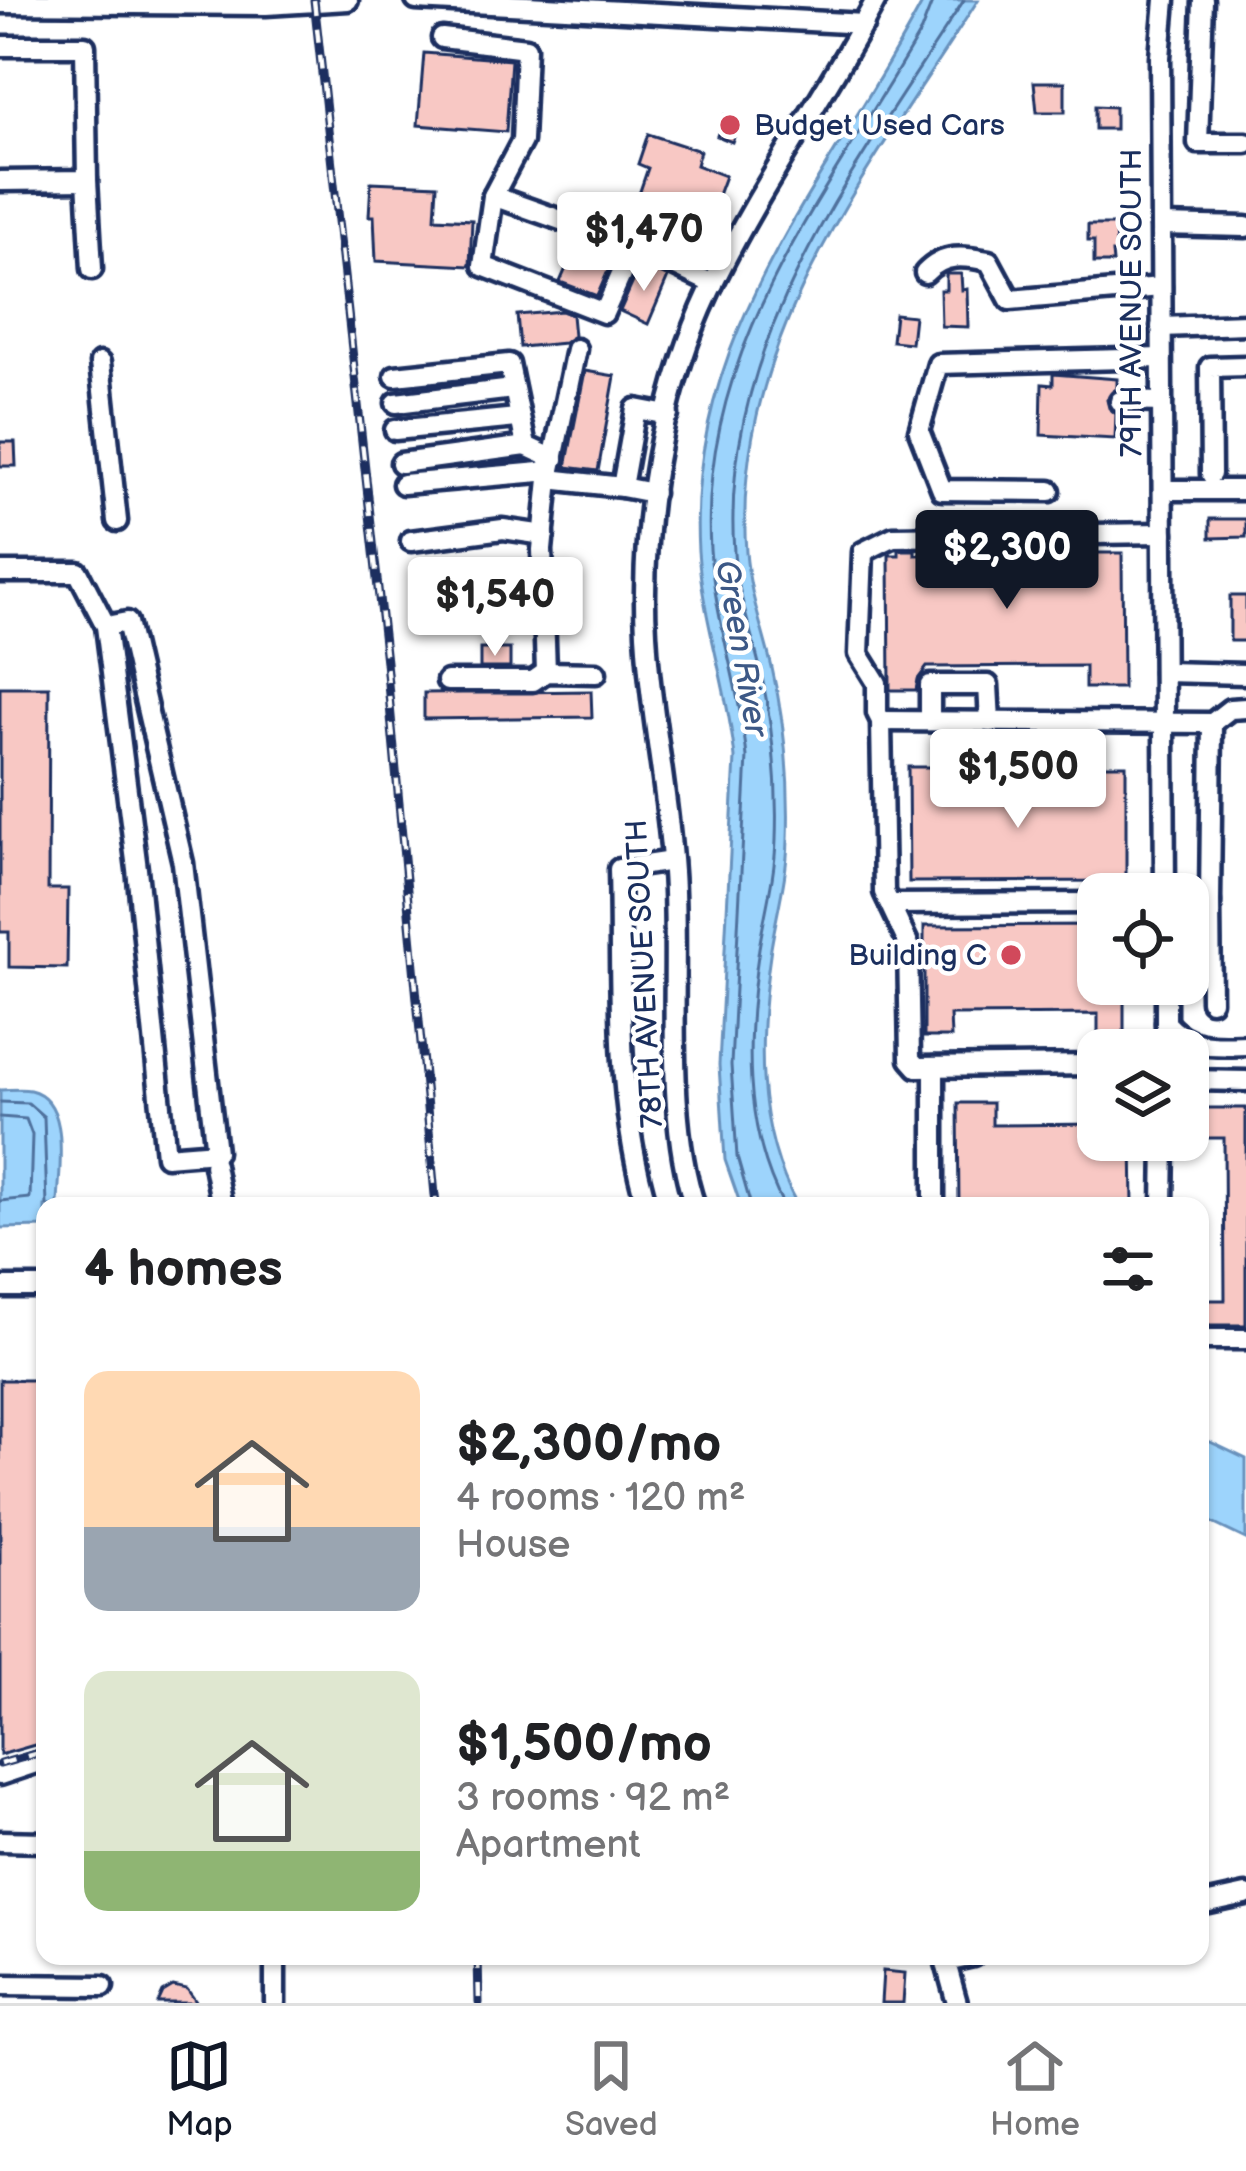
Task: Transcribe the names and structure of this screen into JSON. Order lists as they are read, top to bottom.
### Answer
{
  "streets": {
    "street": ["79TH AVENUE SOUTH", "78TH AVENUE SOUTH"]
  },
  "water": ["Green River"],
  "places": ["Budget Used Cars", "Building C"],
  "page": {
    "price": [
      "$1,470",
      "$2,300",
      "$1,540",
      "$1,500"
    ],
    "heading": "4 homes",
    "list": [
      {
        "name": "$2,300/mo",
        "note": "4 rooms · 120 m² · House"
      },
      {
        "name": "$1,500/mo",
        "note": "3 rooms · 92 m² · Apartment"
      }
    ],
    "tabs": ["Map", "Saved", "Home"]
  }
}
